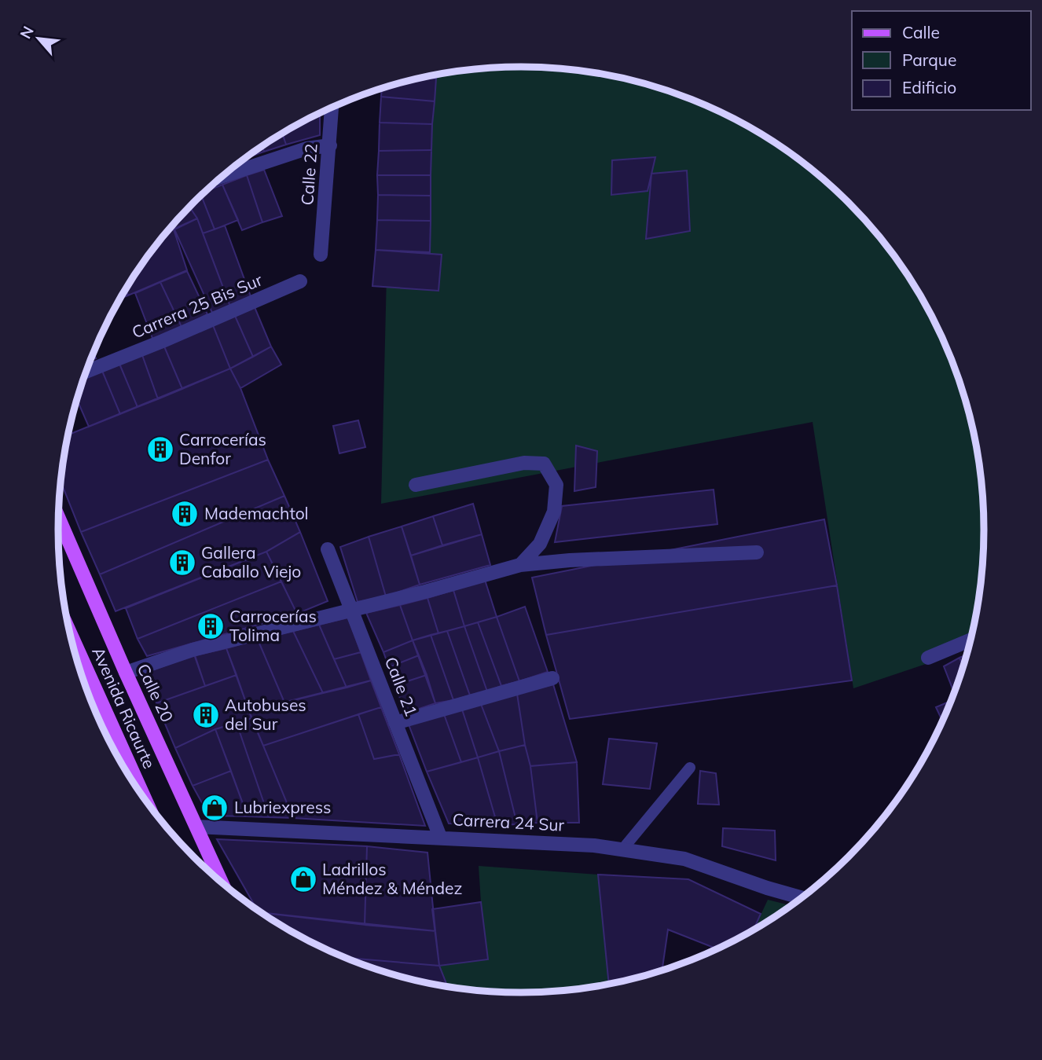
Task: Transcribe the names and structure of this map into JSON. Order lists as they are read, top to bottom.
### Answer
{
  "streets": {
    "main road": ["Calle 20", "Avenida Ricaurte"],
    "street": [
      "Calle 22",
      "Carrera 25 Bis Sur",
      "Calle 21",
      "Carrera 24 Sur"
    ]
  },
  "crossings": [
    ["Calle 21", "Carrera 24 Sur"],
    ["Calle 20", "Carrera 24 Sur"]
  ],
  "places": {
    "building": [
      "Carrocerías Denfor",
      "Mademachtol",
      "Gallera Caballo Viejo",
      "Carrocerías Tolima",
      "Autobuses del Sur"
    ],
    "shop": ["Lubriexpress", "Ladrillos Méndez & Méndez"]
  },
  "legend": ["Calle", "Parque", "Edificio"],
  "north": "top left"
}
